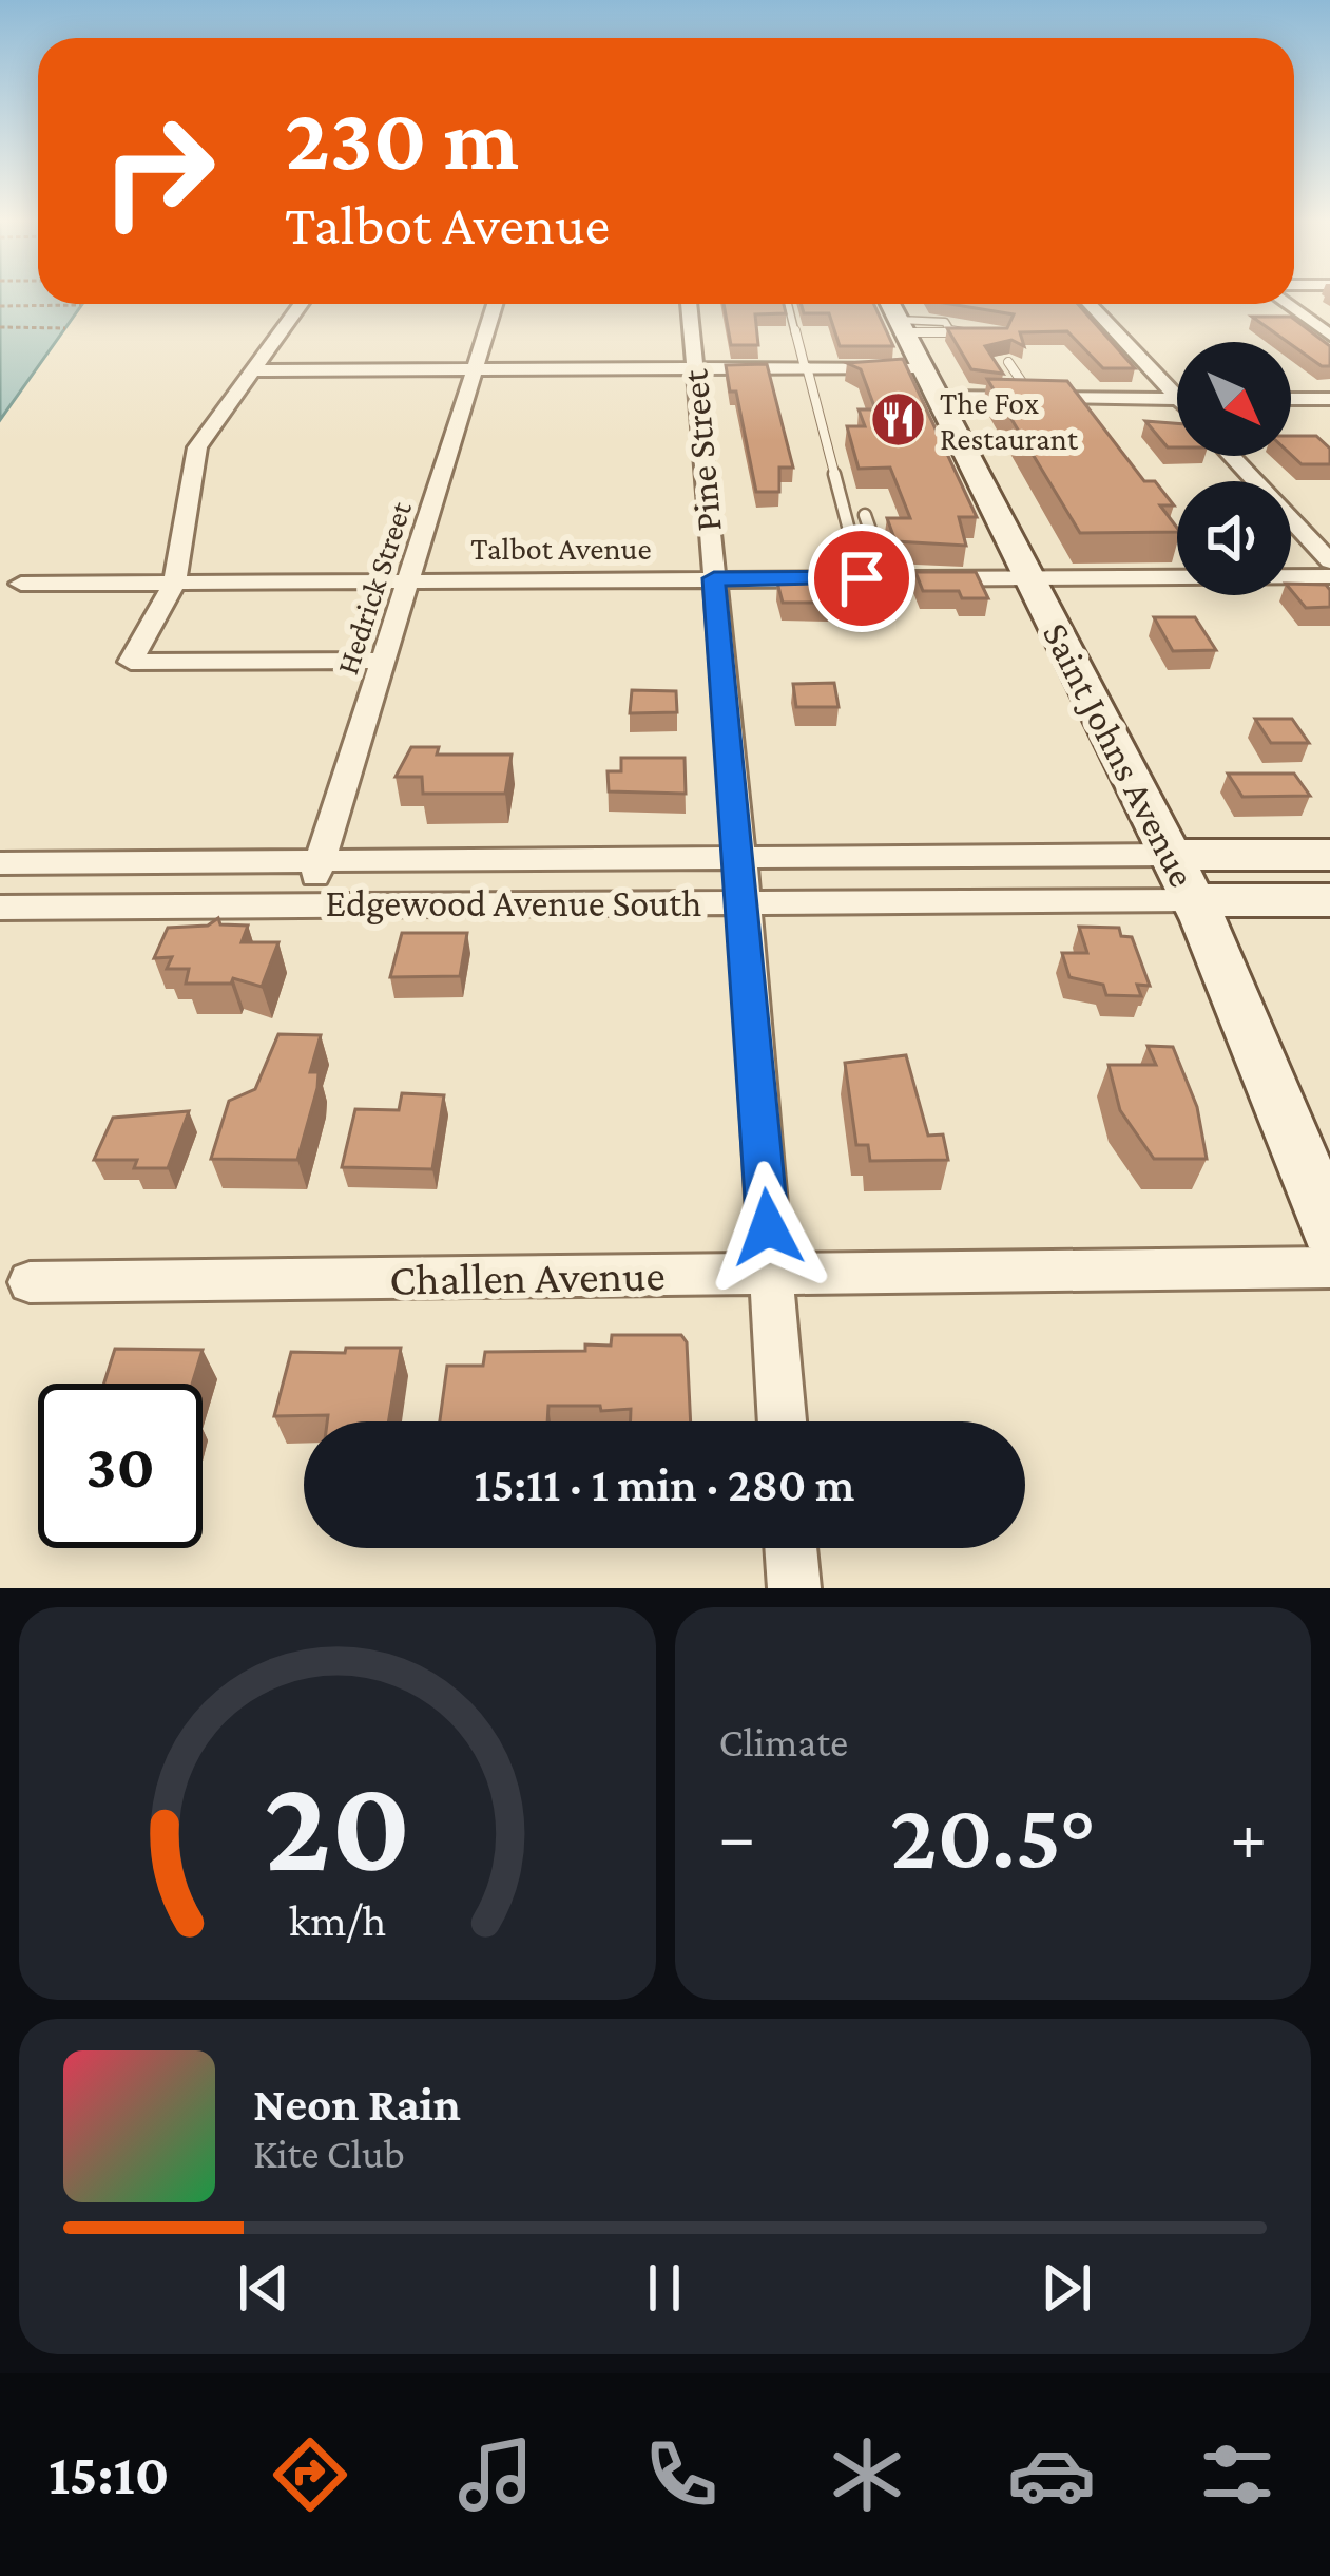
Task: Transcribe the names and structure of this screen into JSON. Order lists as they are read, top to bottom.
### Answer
{
  "streets": {
    "main road": ["Saint Johns Avenue", "Edgewood Avenue South"],
    "street": [
      "Pine Street",
      "Talbot Avenue",
      "Hedrick Street",
      "Challen Avenue"
    ]
  },
  "crossings": [
    ["Pine Street", "Talbot Avenue"],
    ["Pine Street", "Edgewood Avenue South"],
    ["Pine Street", "Challen Avenue"],
    ["Talbot Avenue", "Hedrick Street"],
    ["Talbot Avenue", "Saint Johns Avenue"],
    ["Hedrick Street", "Edgewood Avenue South"],
    ["Saint Johns Avenue", "Edgewood Avenue South"]
  ],
  "places": {
    "restaurant": ["The Fox Restaurant"]
  },
  "north": "bottom right",
  "page": {
    "turn": ["230 m", "Talbot Avenue"],
    "limit": "30",
    "trip": "15:11 · 1 min · 280 m",
    "tile": "Climate",
    "heat": ["−", "20.5°", "+"],
    "song": ["Neon Rain", "Kite Club"],
    "tabs": "15:10",
    "gauge": ["20", "km/h"]
  }
}
